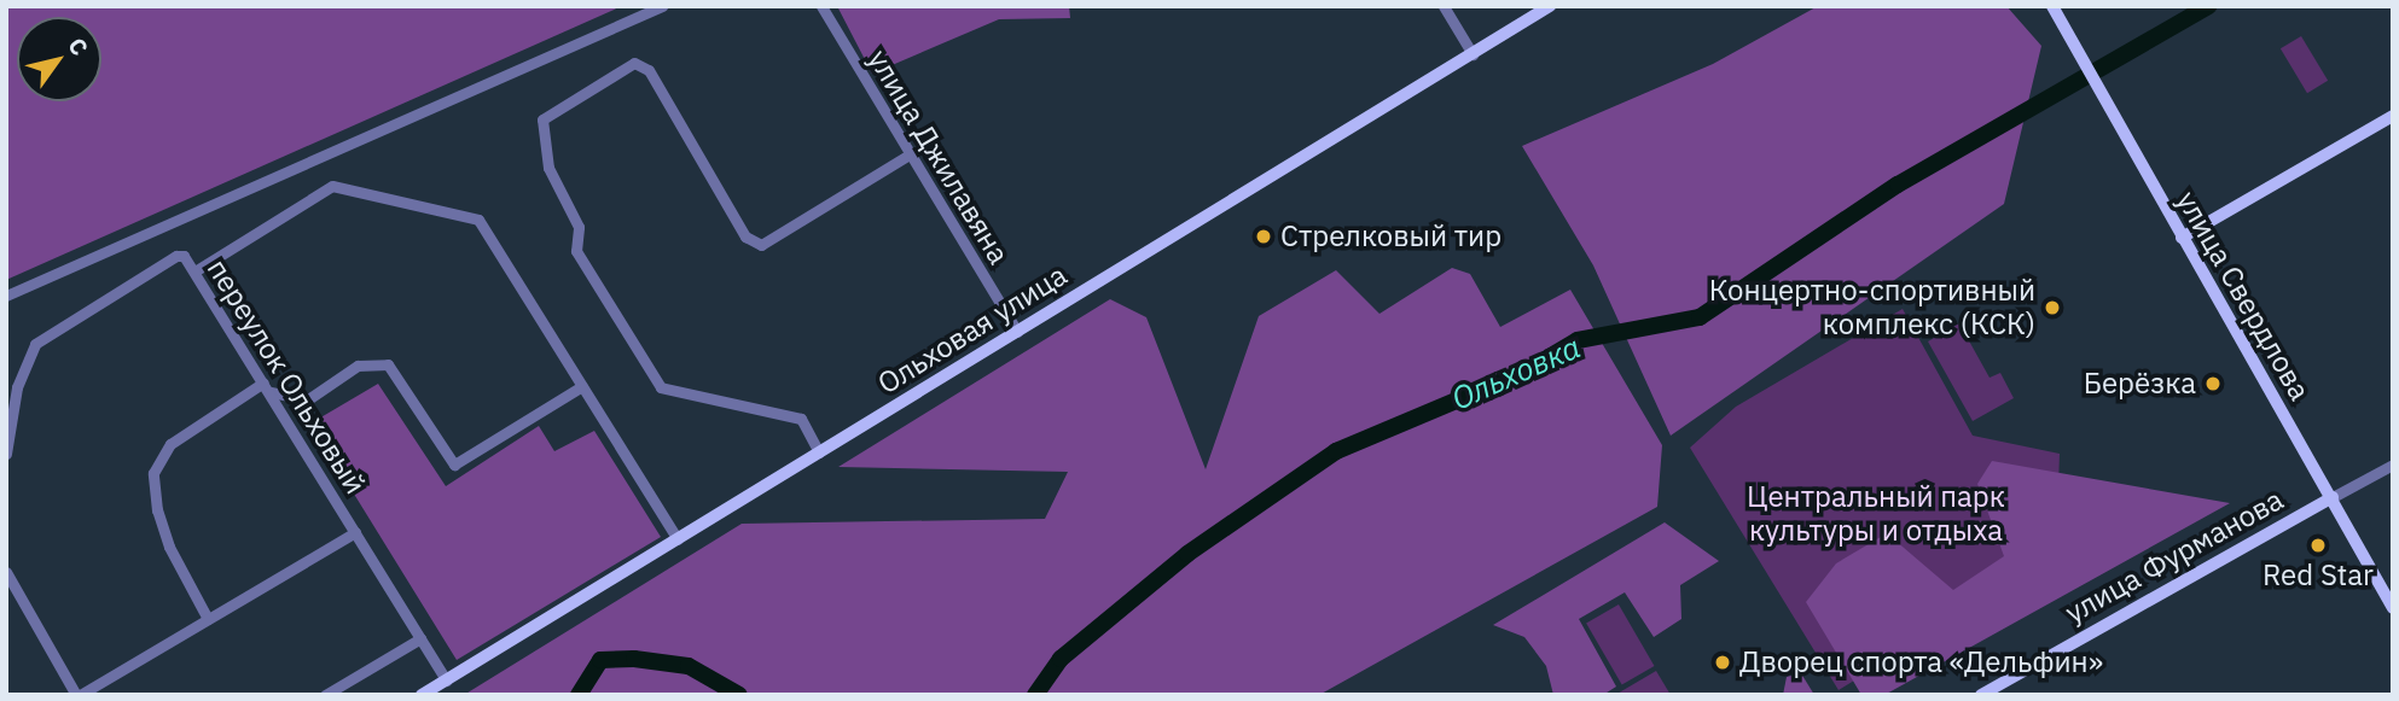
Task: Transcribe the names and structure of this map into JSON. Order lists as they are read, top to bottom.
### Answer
{
  "streets": {
    "main road": ["улица Свердлова", "Ольховая улица", "улица Фурманова"],
    "street": ["улица Джилавяна", "переулок Ольховый"]
  },
  "crossings": [
    ["улица Джилавяна", "Ольховая улица"],
    ["улица Свердлова", "улица Фурманова"],
    ["Ольховая улица", "переулок Ольховый"]
  ],
  "water": ["Ольховка"],
  "parks": ["Центральный парк культуры и отдыха"],
  "places": [
    "Стрелковый тир",
    "Концертно-спортивный комплекс (КСК)",
    "Берёзка",
    "Red Star",
    "Дворец спорта «Дельфин»"
  ],
  "north": "top right"
}
